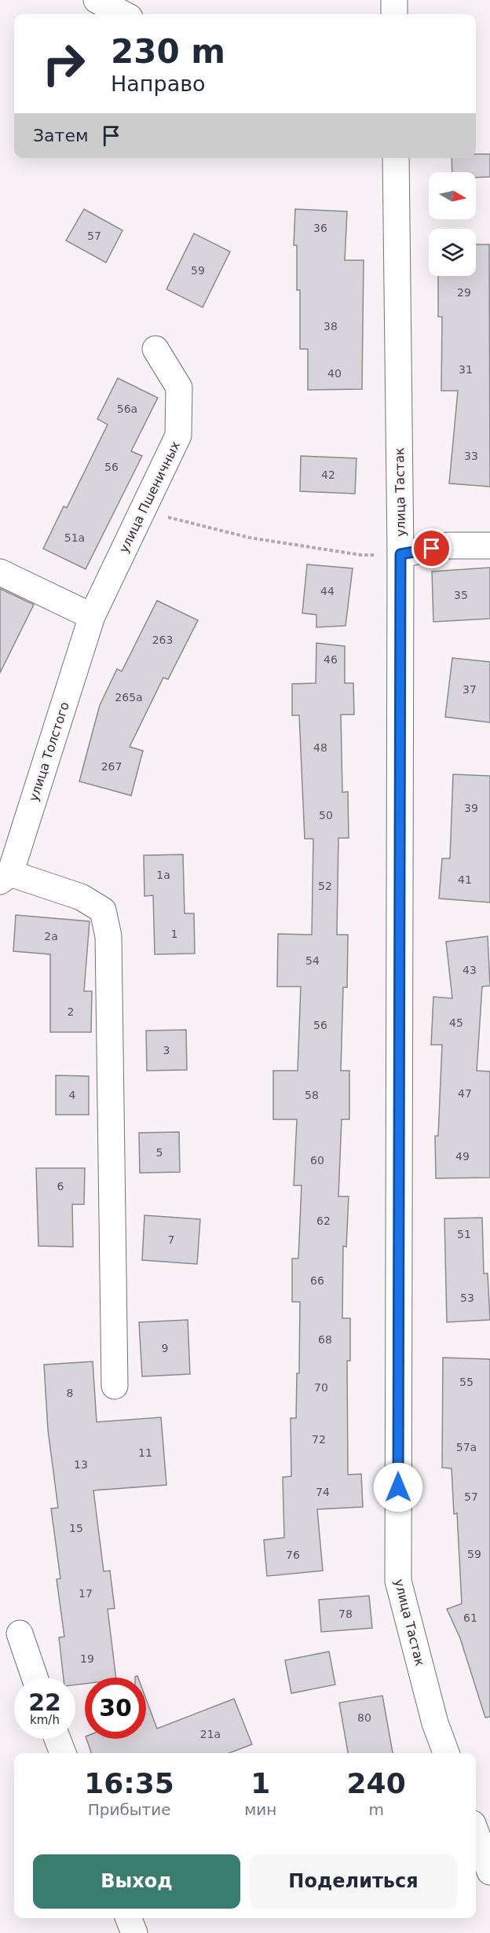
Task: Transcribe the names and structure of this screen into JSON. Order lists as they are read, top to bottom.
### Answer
{
  "streets": {
    "street": ["улица Тастак", "улица Пшеничных", "улица Толстого"]
  },
  "crossings": [
    ["улица Пшеничных", "улица Толстого"]
  ],
  "house_numbers": [
    "36",
    "57",
    "59",
    "29",
    "38",
    "31",
    "40",
    "56а",
    "33",
    "56",
    "42",
    "51а",
    "44",
    "35",
    "263",
    "46",
    "37",
    "265а",
    "48",
    "267",
    "39",
    "50",
    "1а",
    "41",
    "52",
    "1",
    "2а",
    "54",
    "43",
    "2",
    "45",
    "56",
    "3",
    "47",
    "4",
    "58",
    "5",
    "49",
    "60",
    "6",
    "62",
    "51",
    "7",
    "66",
    "53",
    "68",
    "9",
    "55",
    "70",
    "8",
    "72",
    "57а",
    "11",
    "13",
    "74",
    "57",
    "15",
    "59",
    "76",
    "17",
    "78",
    "61",
    "19",
    "80",
    "21а"
  ],
  "north": "right",
  "page": {
    "turn": ["230 m", "Направо"],
    "then": "Затем",
    "speed": "22 km/h",
    "limit": "30",
    "eta": [
      "16:35",
      "Прибытие",
      "1",
      "мин",
      "240",
      "m"
    ],
    "buttons": ["Выход", "Поделиться"]
  }
}
